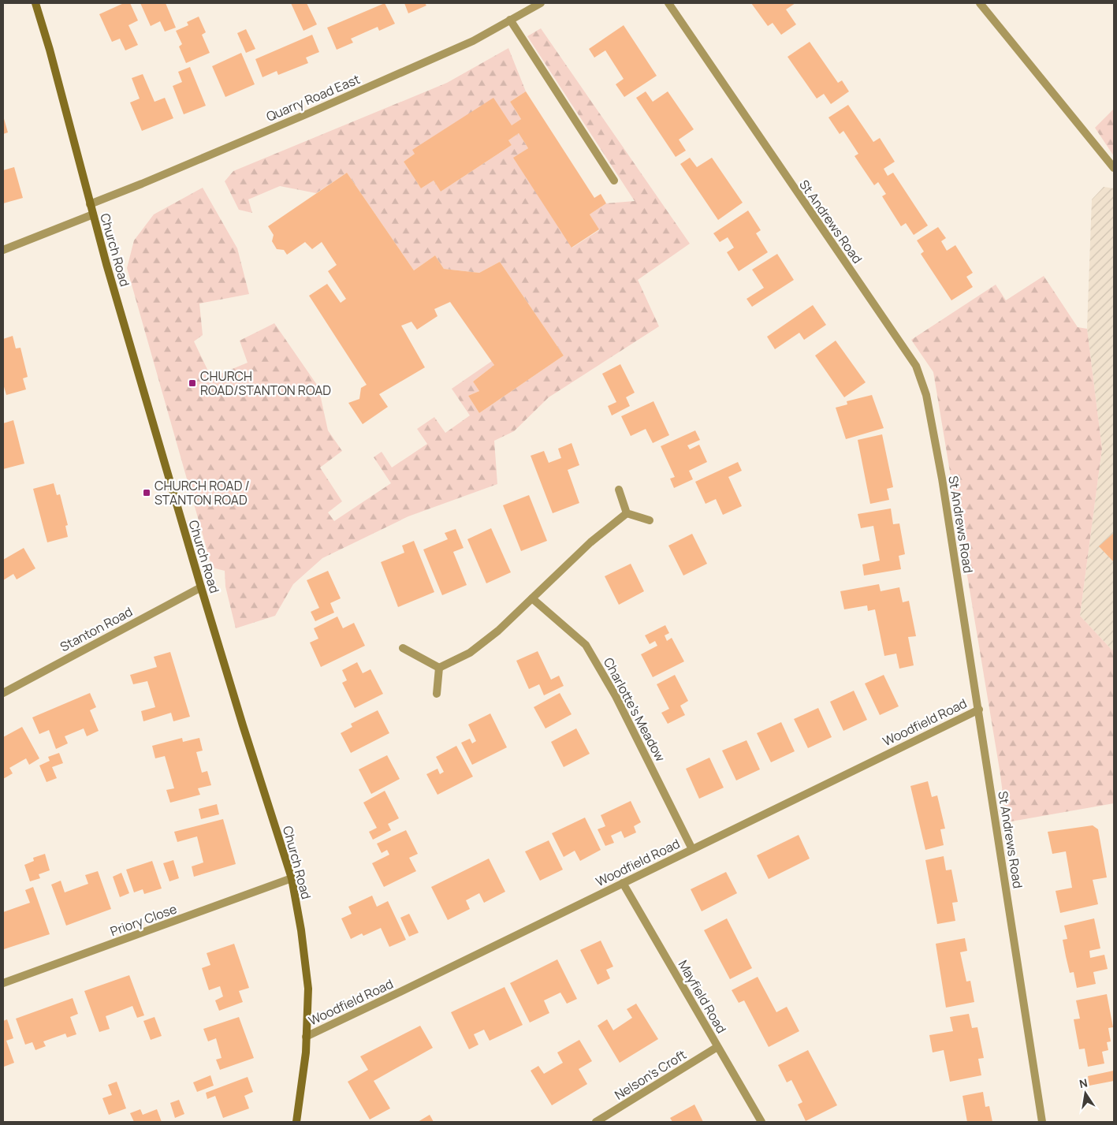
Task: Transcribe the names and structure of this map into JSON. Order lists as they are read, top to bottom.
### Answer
{
  "streets": {
    "main road": ["Church Road"],
    "street": [
      "Quarry Road East",
      "St Andrews Road",
      "Stanton Road",
      "Charlotte's Meadow",
      "Woodfield Road",
      "Priory Close",
      "Mayfield Road",
      "Nelson's Croft"
    ]
  },
  "crossings": [
    ["Quarry Road East", "Church Road"],
    ["St Andrews Road", "Woodfield Road"],
    ["Church Road", "Stanton Road"],
    ["Church Road", "Woodfield Road"],
    ["Church Road", "Priory Close"],
    ["Charlotte's Meadow", "Woodfield Road"],
    ["Woodfield Road", "Mayfield Road"],
    ["Mayfield Road", "Nelson's Croft"]
  ],
  "places": {
    "transit": ["CHURCH ROAD/STANTON ROAD", "CHURCH ROAD / STANTON ROAD"]
  },
  "north": "top"
}
